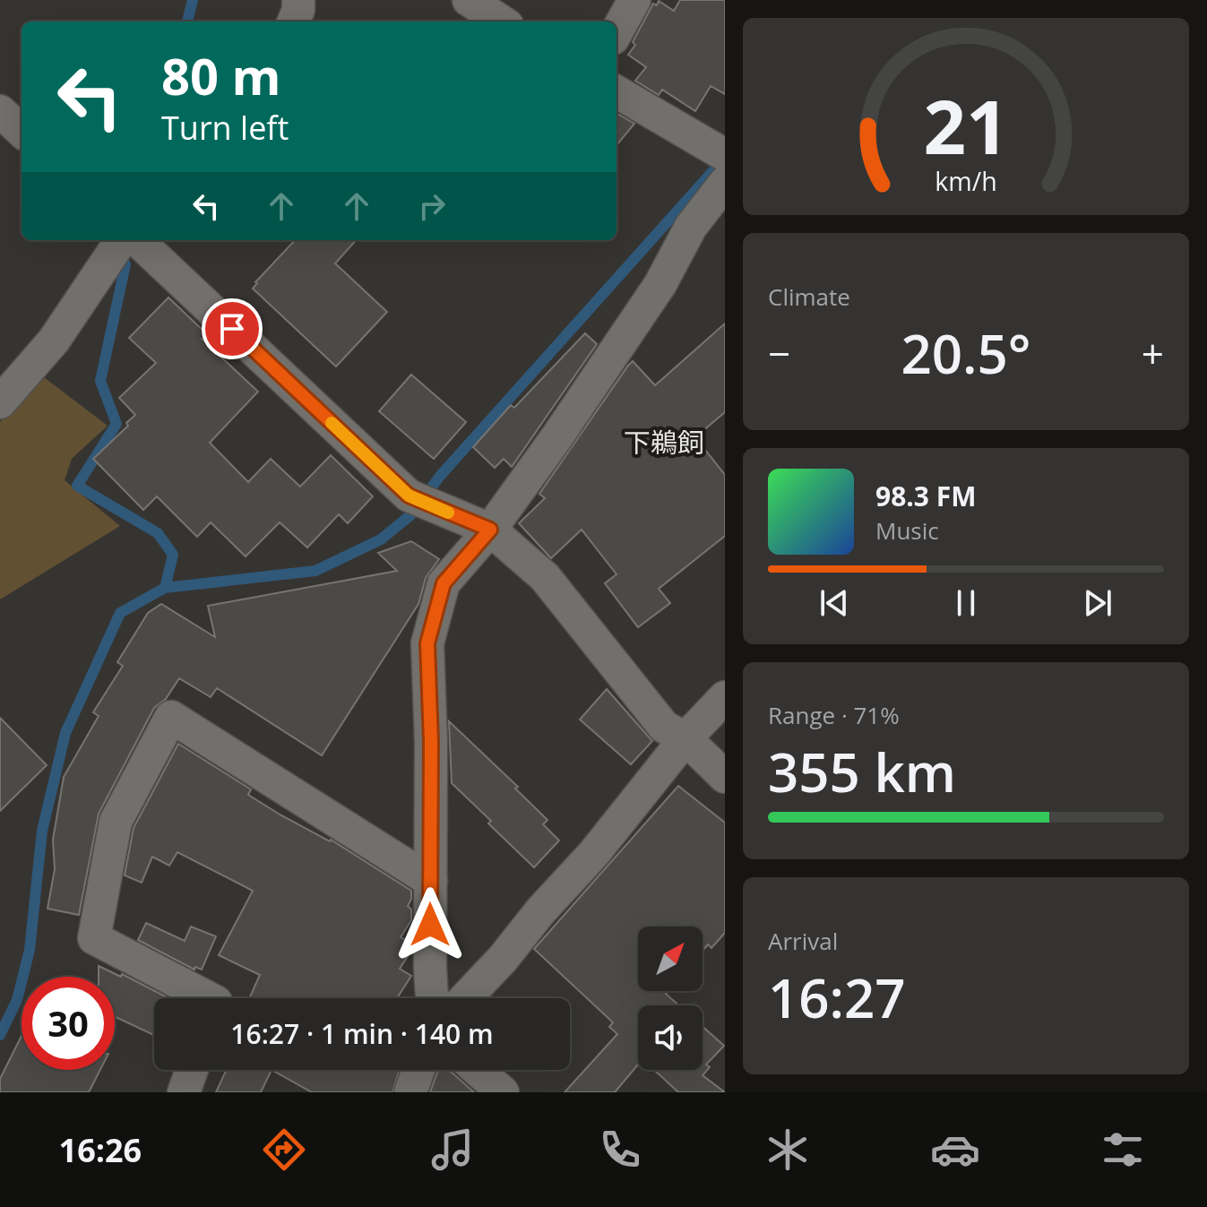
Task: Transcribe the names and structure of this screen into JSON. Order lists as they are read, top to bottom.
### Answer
{
  "districts": ["下鵜飼"],
  "north": "top right",
  "page": {
    "turn": ["80 m", "Turn left"],
    "tile": [
      "Climate",
      ["Range · 71%", "355 km"],
      ["Arrival", "16:27"]
    ],
    "heat": ["−", "20.5°", "+"],
    "song": ["98.3 FM", "Music"],
    "limit": "30",
    "trip": "16:27 · 1 min · 140 m",
    "tabs": "16:26",
    "gauge": ["21", "km/h"]
  }
}
